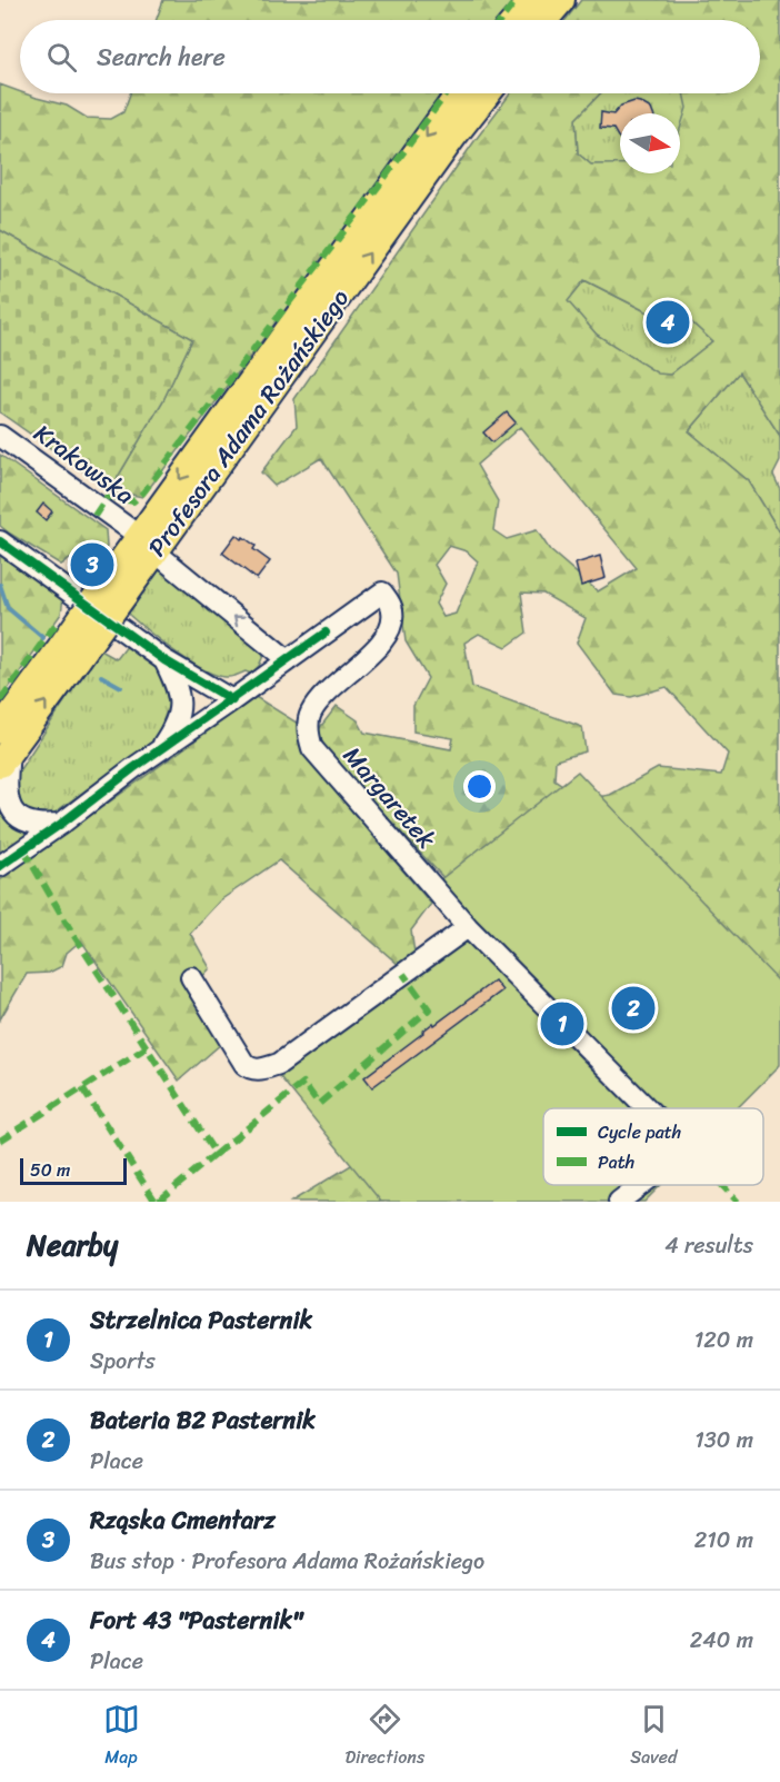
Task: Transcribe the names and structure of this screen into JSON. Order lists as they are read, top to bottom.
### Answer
{
  "streets": {
    "main road": ["Profesora Adama Rożańskiego"],
    "street": ["Krakowska", "Margaretek"]
  },
  "crossings": [
    ["Profesora Adama Rożańskiego", "Krakowska"],
    ["Krakowska", "Margaretek"]
  ],
  "legend": ["Cycle path", "Path"],
  "scale_bar": "50 m",
  "north": "right",
  "page": {
    "search": "Search here",
    "pins": [
      "4",
      "3",
      "2",
      "1"
    ],
    "scale": "50 m",
    "heading": ["Nearby", "4 results"],
    "list": [
      {
        "mark": "1",
        "name": "Strzelnica Pasternik",
        "note": "Sports",
        "value": "120 m"
      },
      {
        "mark": "2",
        "name": "Bateria B2 Pasternik",
        "note": "Place",
        "value": "130 m"
      },
      {
        "mark": "3",
        "name": "Rząska Cmentarz",
        "note": "Bus stop · Profesora Adama Rożańskiego",
        "value": "210 m"
      },
      {
        "mark": "4",
        "name": "Fort 43 \"Pasternik\"",
        "note": "Place",
        "value": "240 m"
      }
    ],
    "nav": ["Map", "Directions", "Saved"]
  }
}
